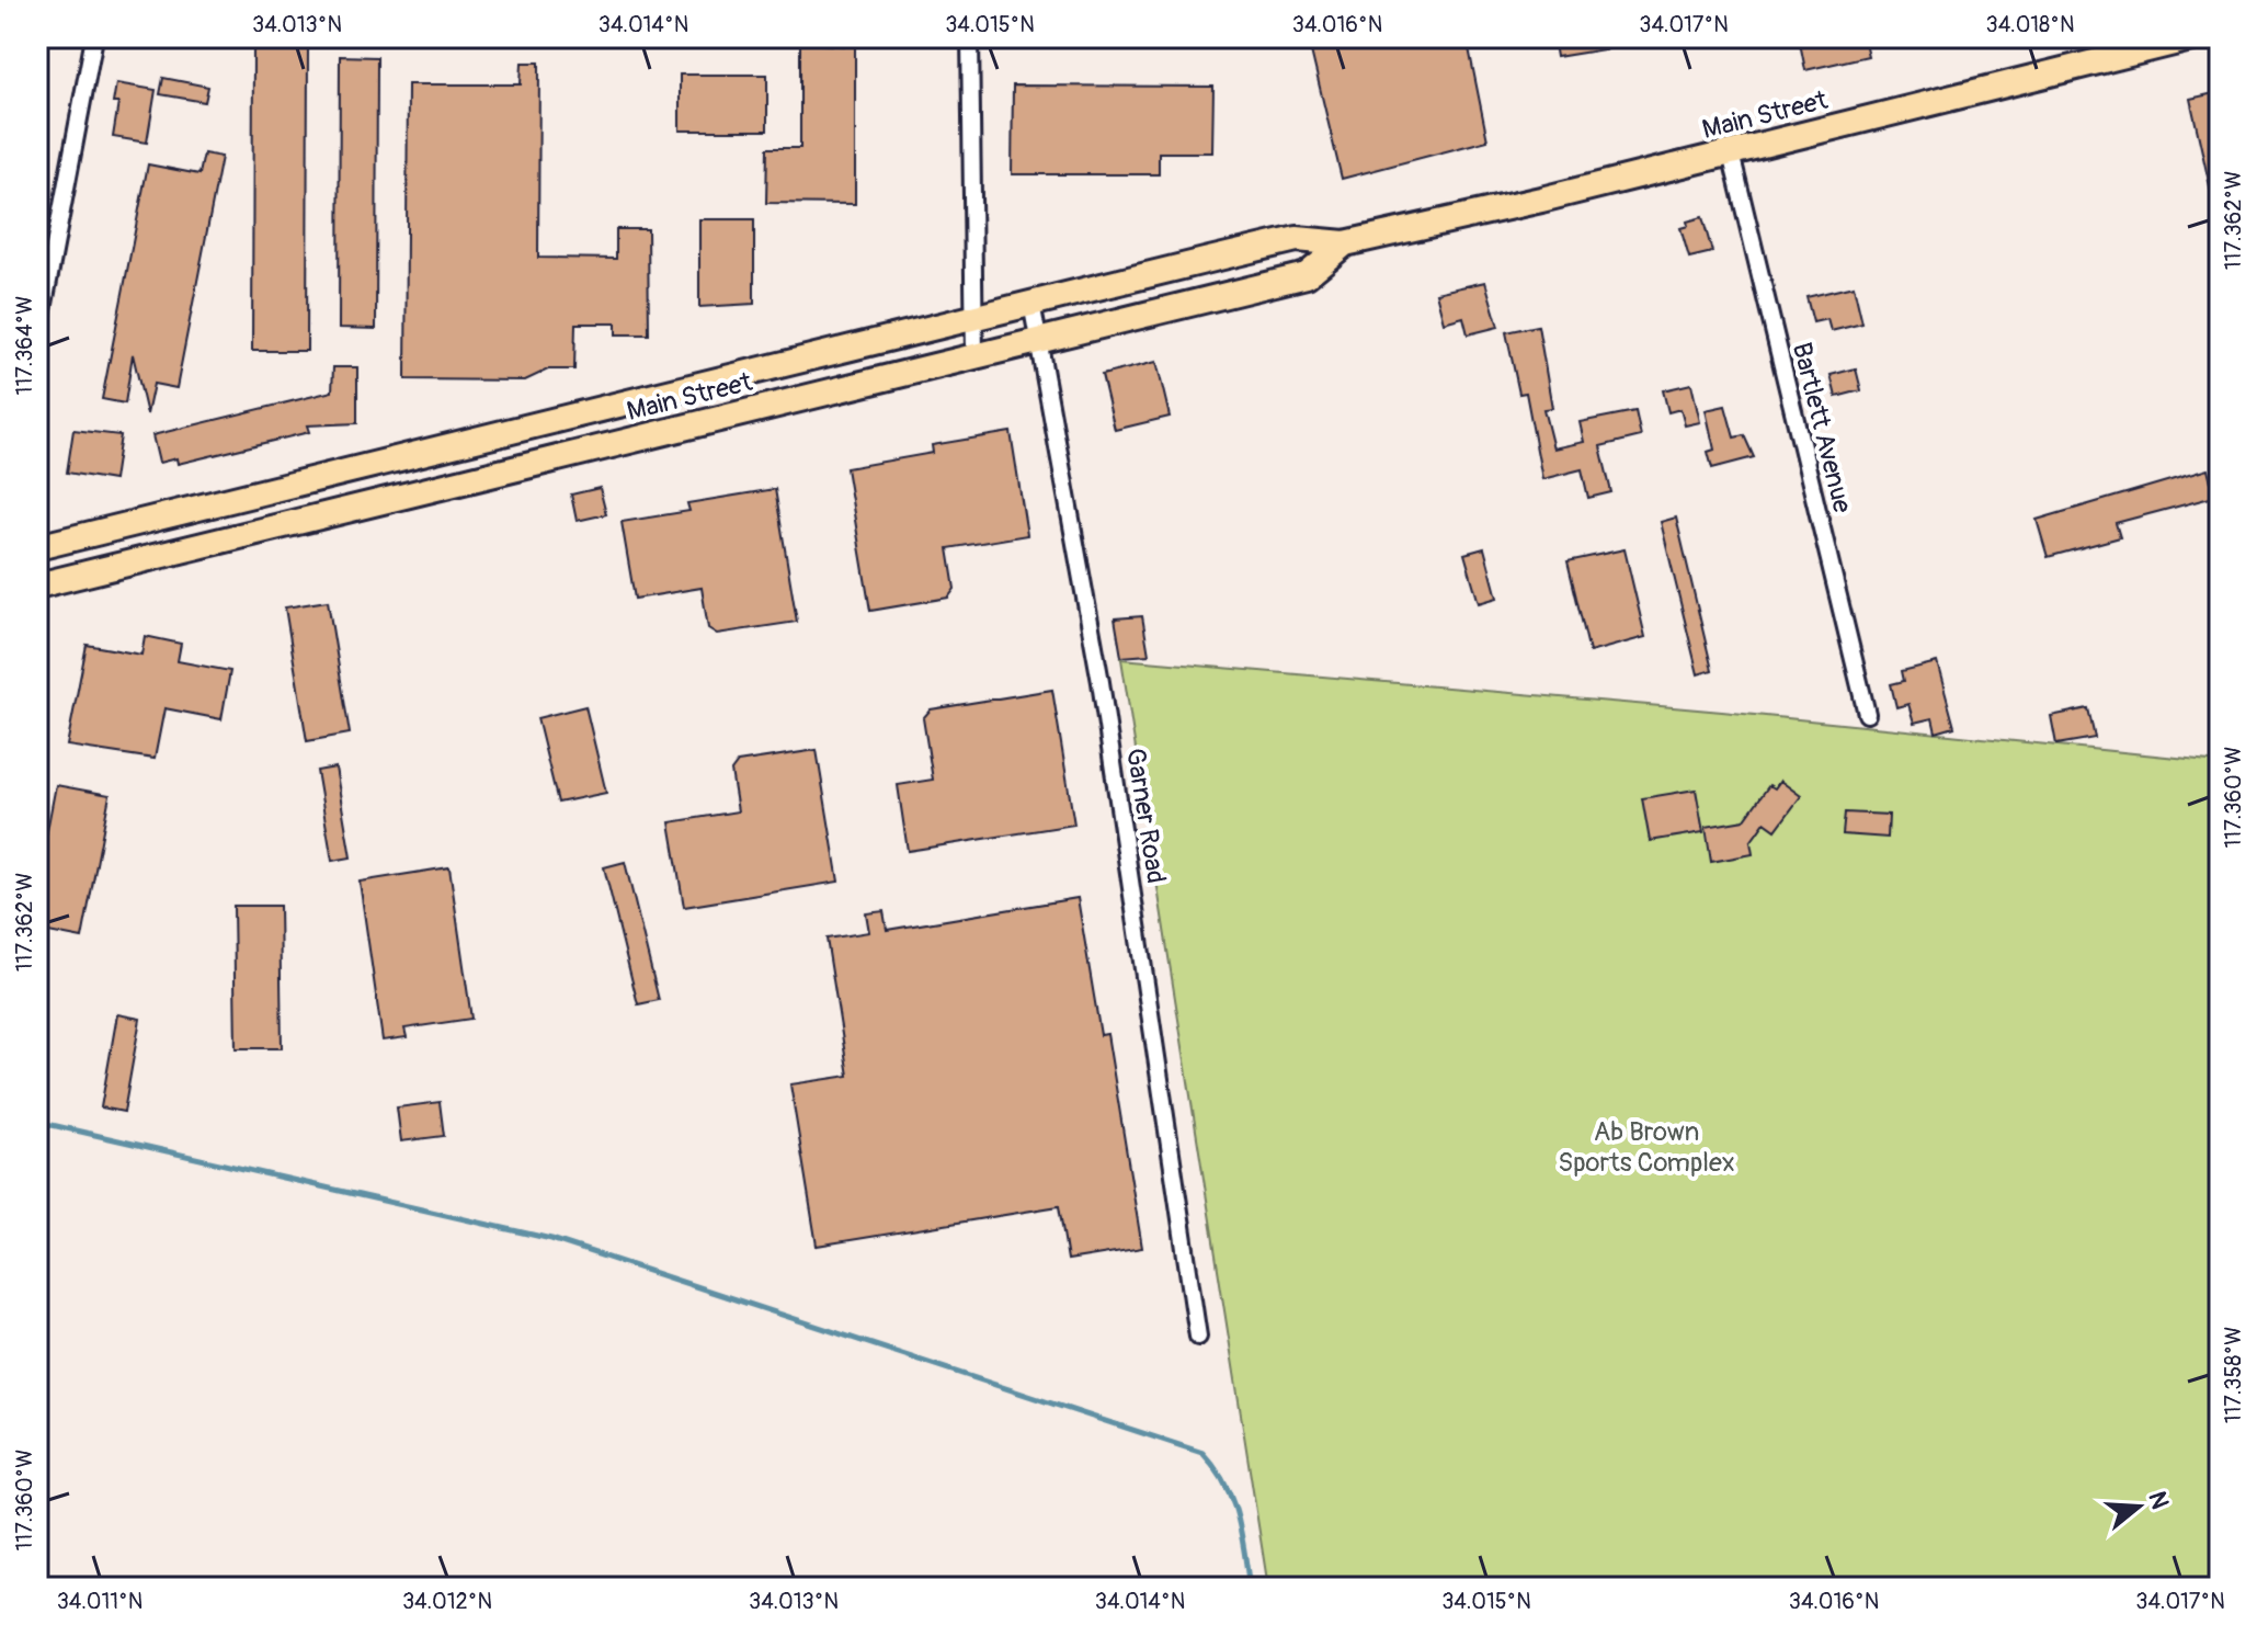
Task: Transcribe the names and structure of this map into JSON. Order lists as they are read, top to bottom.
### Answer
{
  "streets": {
    "main road": ["Main Street"],
    "street": ["Bartlett Avenue", "Garner Road"]
  },
  "crossings": [
    ["Main Street", "Bartlett Avenue"],
    ["Main Street", "Garner Road"]
  ],
  "parks": ["Ab Brown Sports Complex"],
  "north": "right",
  "coordinates": [
    "34.013°N",
    "34.014°N",
    "34.015°N",
    "34.016°N",
    "34.017°N",
    "34.018°N",
    "117.362°W",
    "117.364°W",
    "117.360°W",
    "117.358°W",
    "34.011°N",
    "34.012°N"
  ]
}
